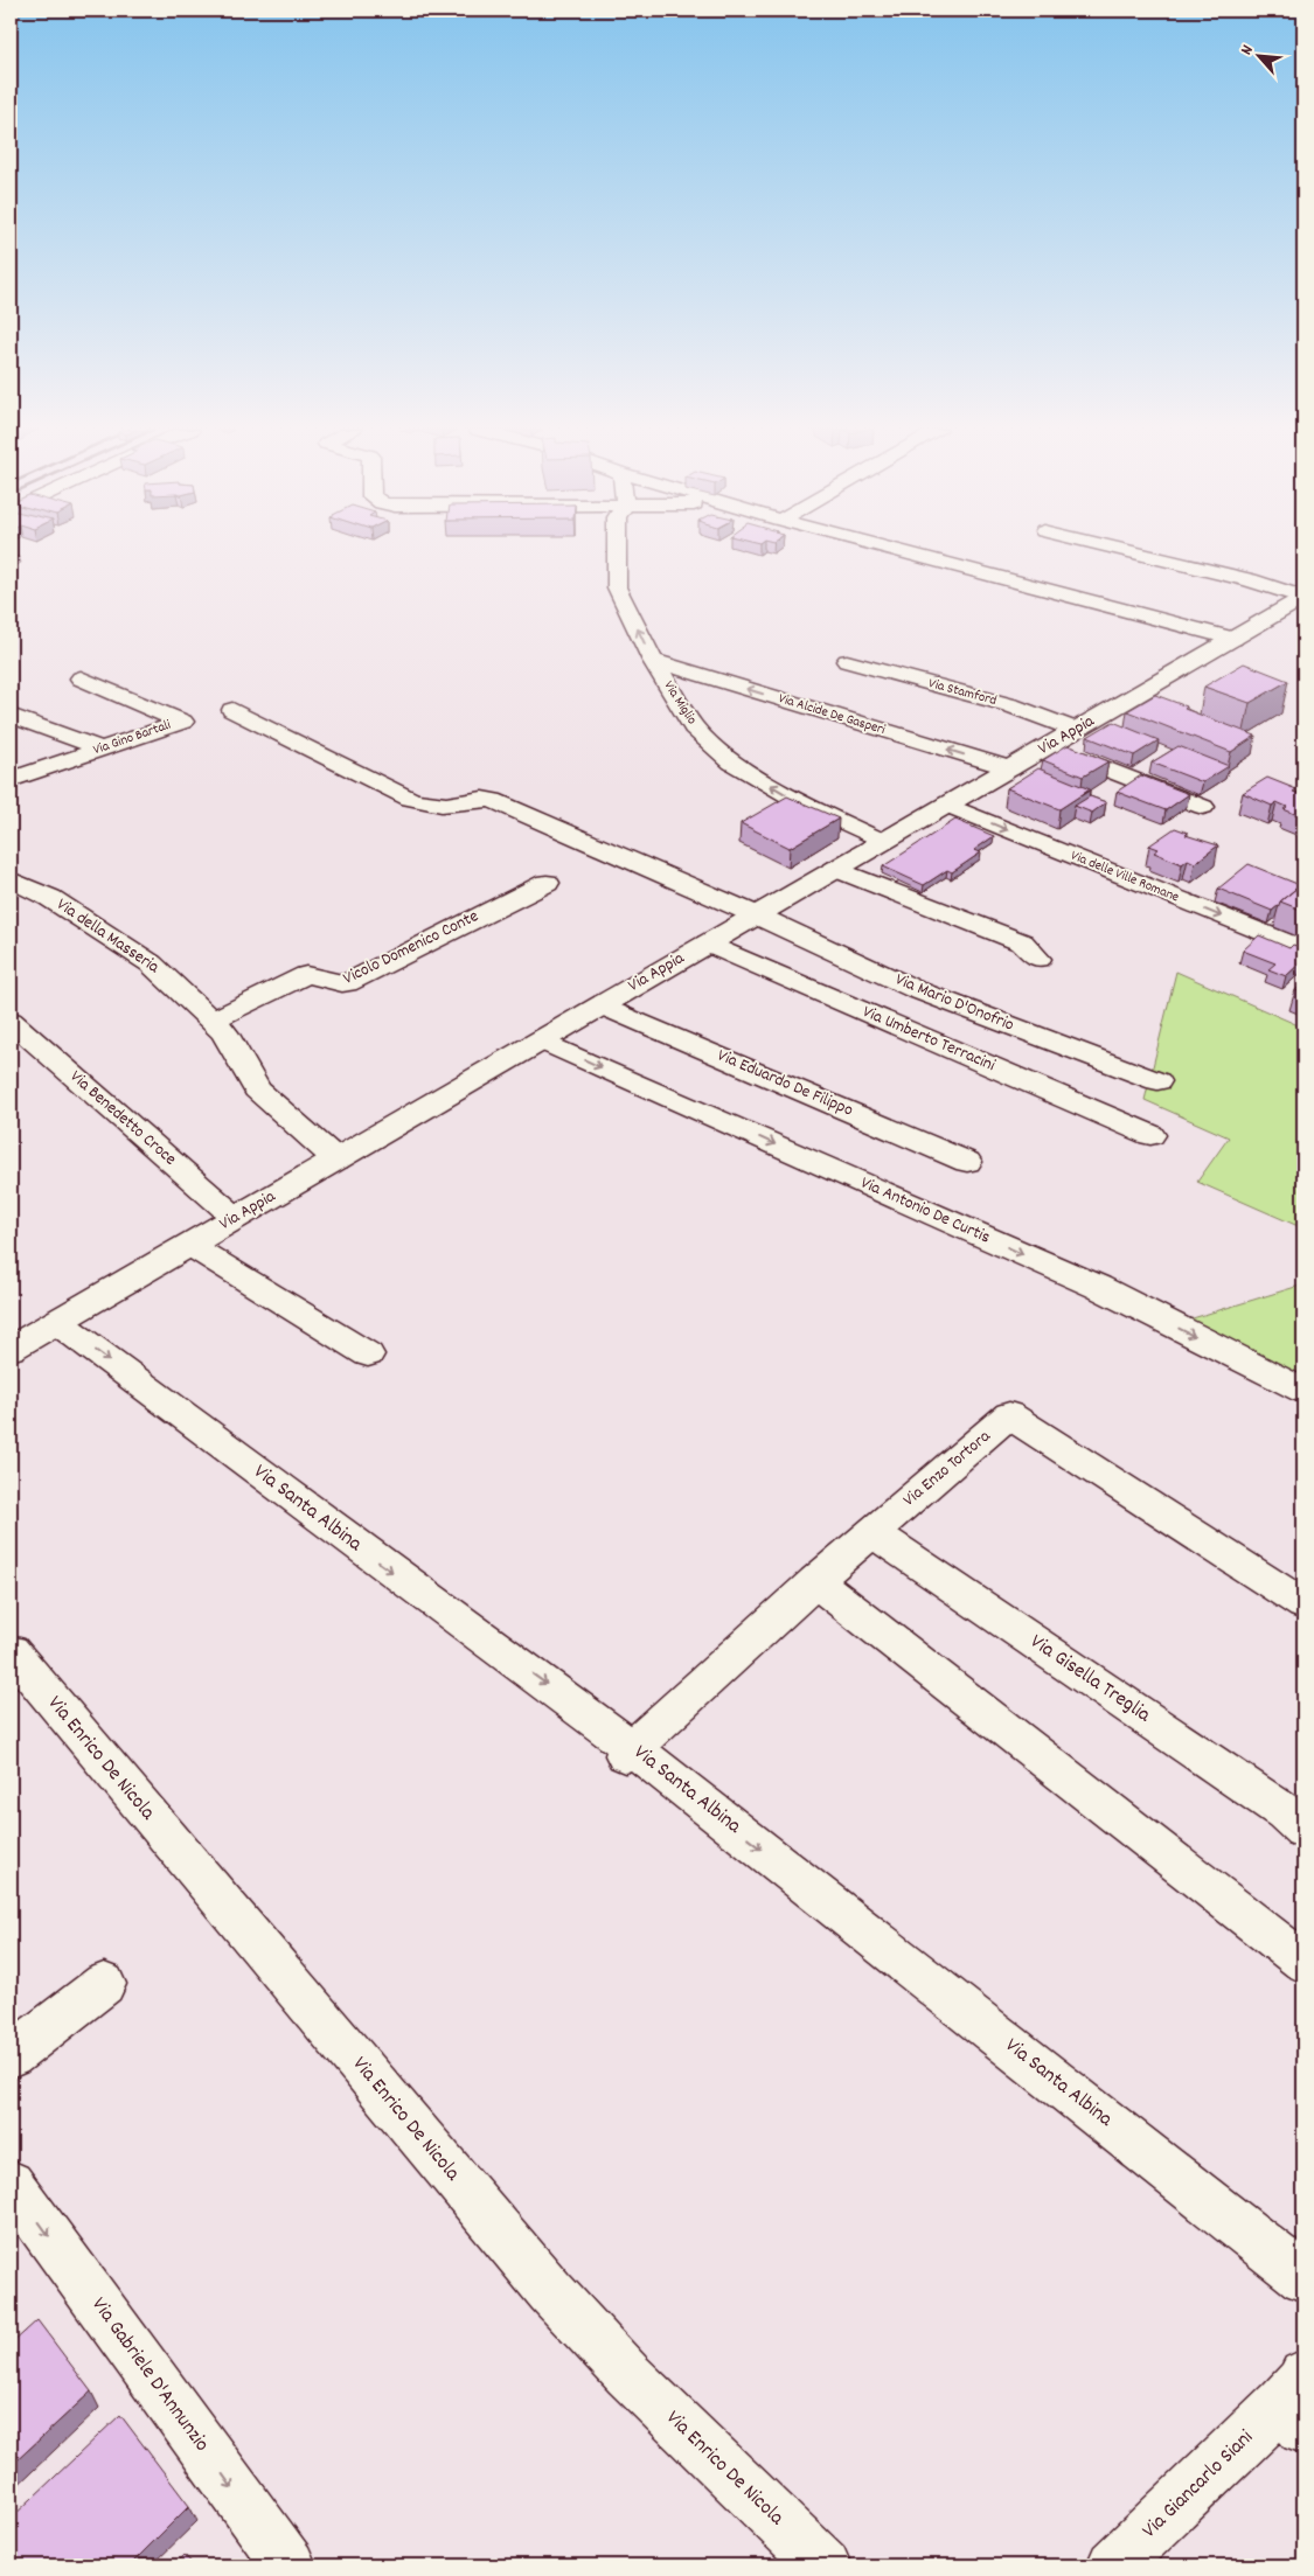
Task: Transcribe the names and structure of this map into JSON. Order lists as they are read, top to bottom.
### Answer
{
  "streets": {
    "street": [
      "Via Stamford",
      "Via Miglio",
      "Via Alcide De Gasperi",
      "Via Appia",
      "Via Gino Bartali",
      "Via delle Ville Romane",
      "Via della Masseria",
      "Vicolo Domenico Conte",
      "Via Mario D'Onofrio",
      "Via Umberto Terracini",
      "Via Eduardo De Filippo",
      "Via Benedetto Croce",
      "Via Antonio De Curtis",
      "Via Enzo Tortora",
      "Via Santa Albina",
      "Via Gisella Treglia",
      "Via Enrico De Nicola",
      "Via Gabriele D'Annunzio",
      "Via Giancarlo Siani"
    ]
  },
  "crossings": [
    ["Via Stamford", "Via Appia"],
    ["Via Miglio", "Via Alcide De Gasperi"],
    ["Via Miglio", "Via Appia"],
    ["Via Alcide De Gasperi", "Via Appia"],
    ["Via Appia", "Via delle Ville Romane"],
    ["Via Appia", "Via della Masseria"],
    ["Via Appia", "Via Mario D'Onofrio"],
    ["Via Appia", "Via Umberto Terracini"],
    ["Via Appia", "Via Eduardo De Filippo"],
    ["Via Appia", "Via Benedetto Croce"],
    ["Via Appia", "Via Antonio De Curtis"],
    ["Via Appia", "Via Santa Albina"],
    ["Via della Masseria", "Vicolo Domenico Conte"],
    ["Via Enzo Tortora", "Via Santa Albina"],
    ["Via Enzo Tortora", "Via Gisella Treglia"]
  ],
  "one_way": ["Via Miglio", "Via Antonio De Curtis", "Via Gabriele D'Annunzio"],
  "north": "top left"
}
